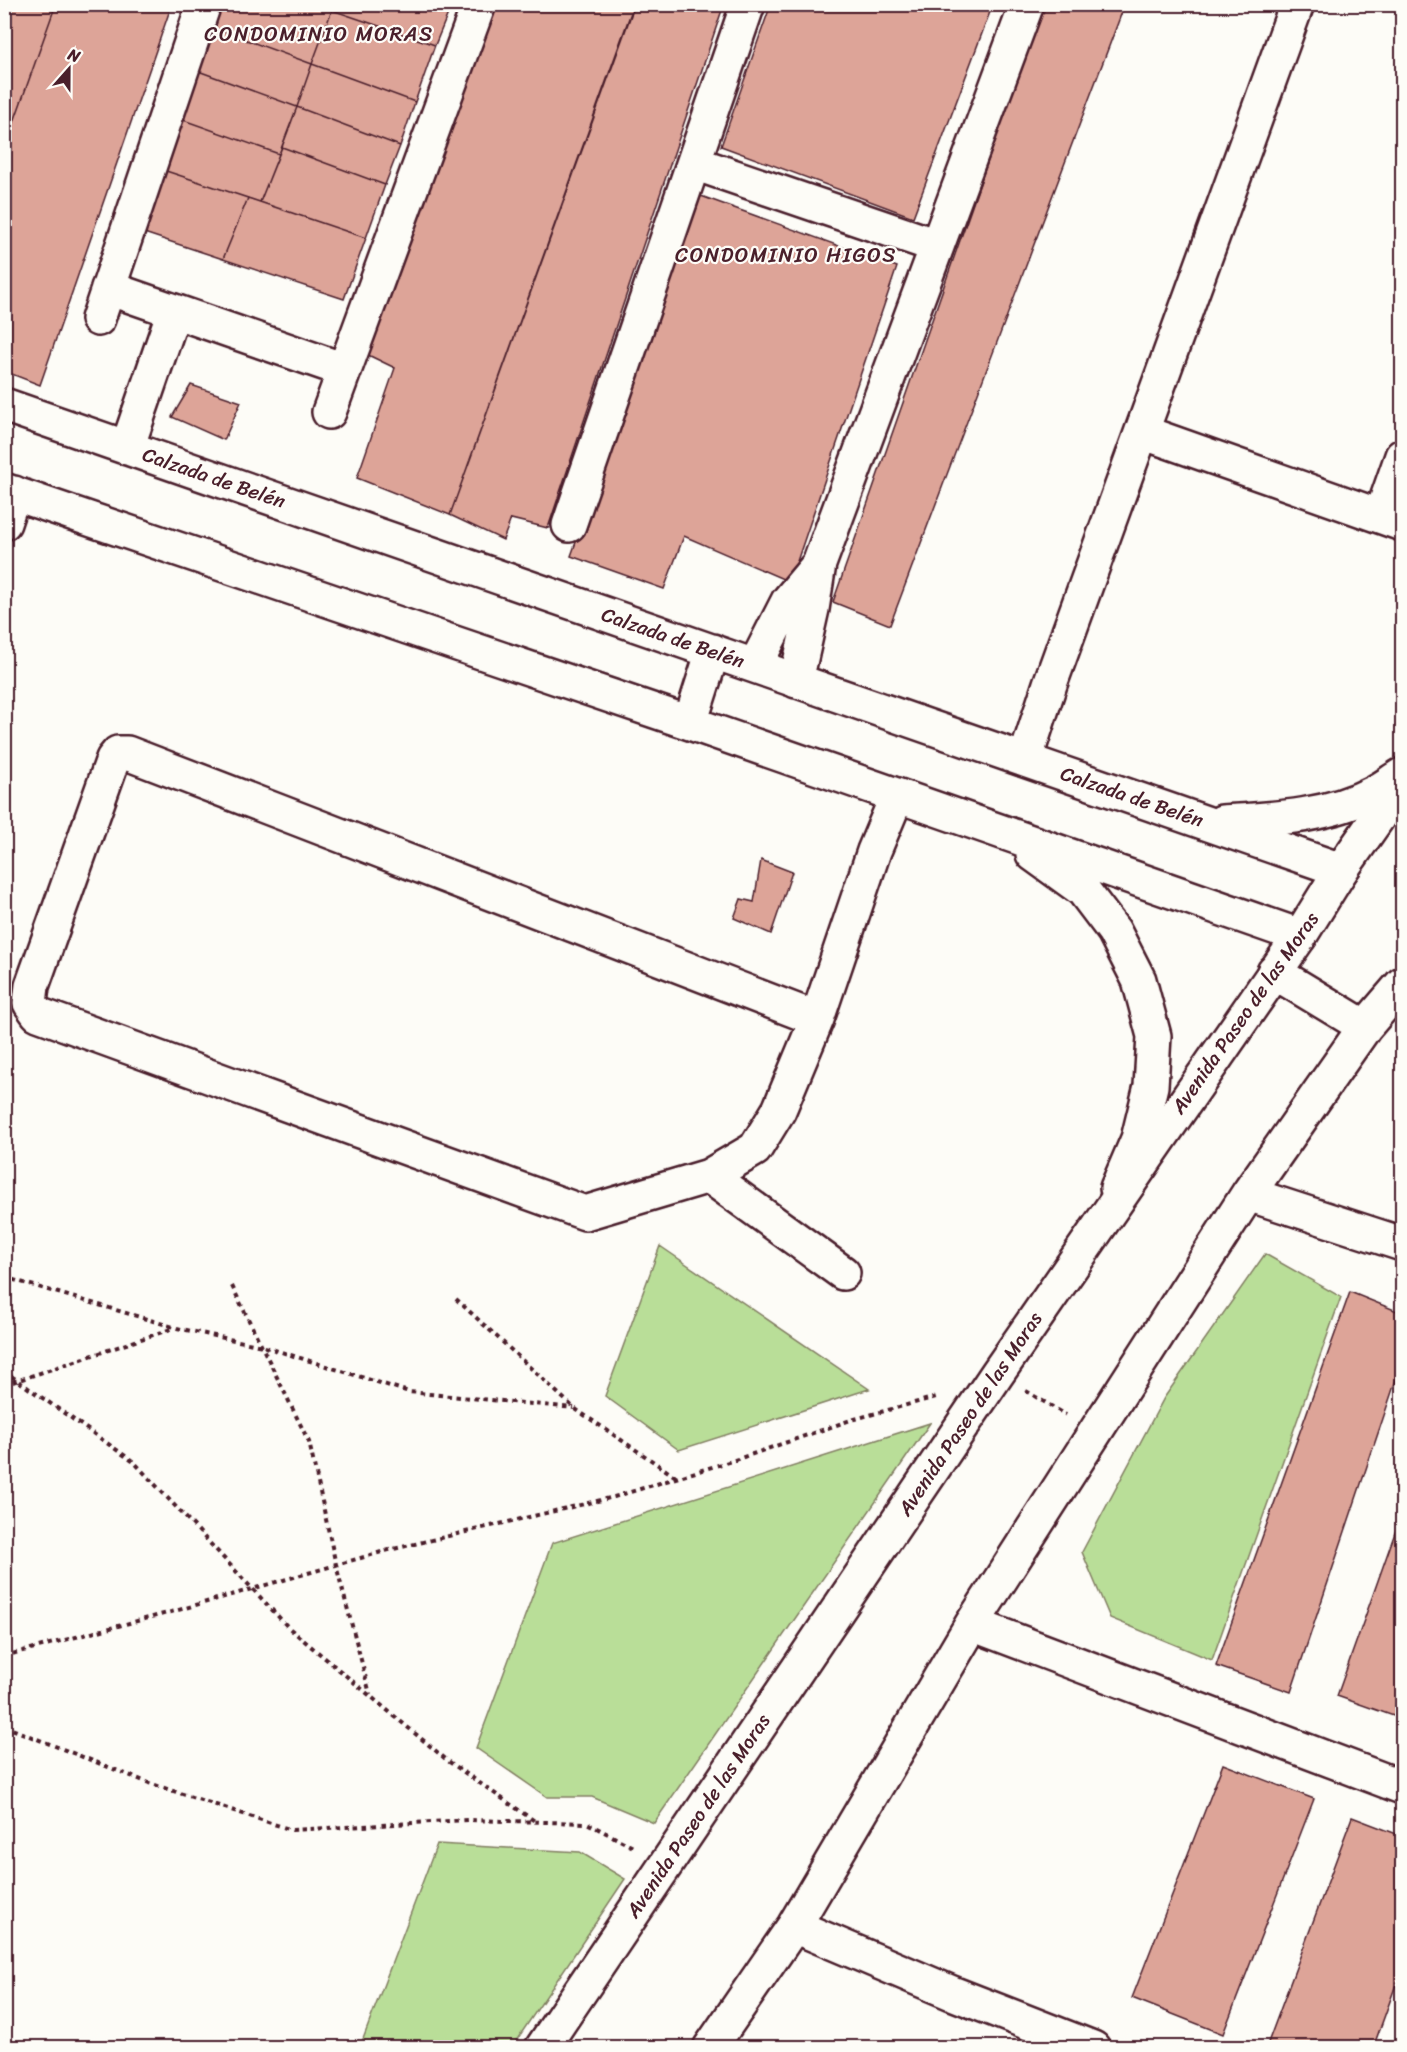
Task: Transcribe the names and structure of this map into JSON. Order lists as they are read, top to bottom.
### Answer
{
  "streets": {
    "street": ["Calzada de Belén", "Avenida Paseo de las Moras"]
  },
  "crossings": [
    ["Calzada de Belén", "Avenida Paseo de las Moras"]
  ],
  "districts": ["CONDOMINIO MORAS", "CONDOMINIO HIGOS"],
  "north": "top"
}
